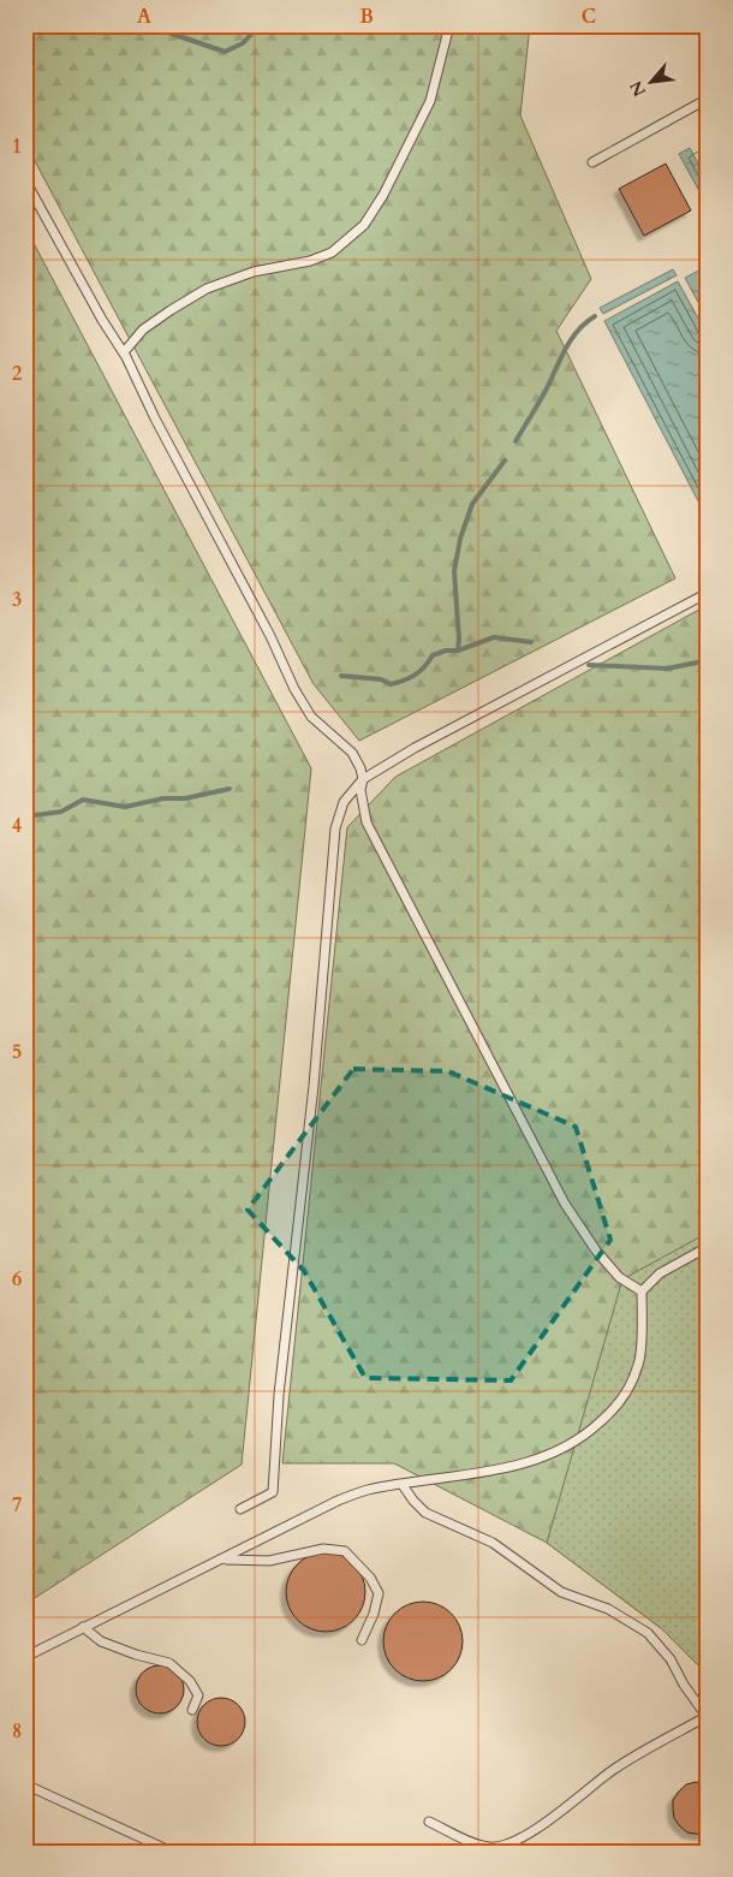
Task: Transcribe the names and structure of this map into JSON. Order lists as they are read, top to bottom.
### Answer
{
  "north": "bottom left",
  "grid": {
    "columns": ["A", "B", "C"],
    "rows": [
      "1",
      "2",
      "3",
      "4",
      "5",
      "6",
      "7",
      "8"
    ]
  }
}
